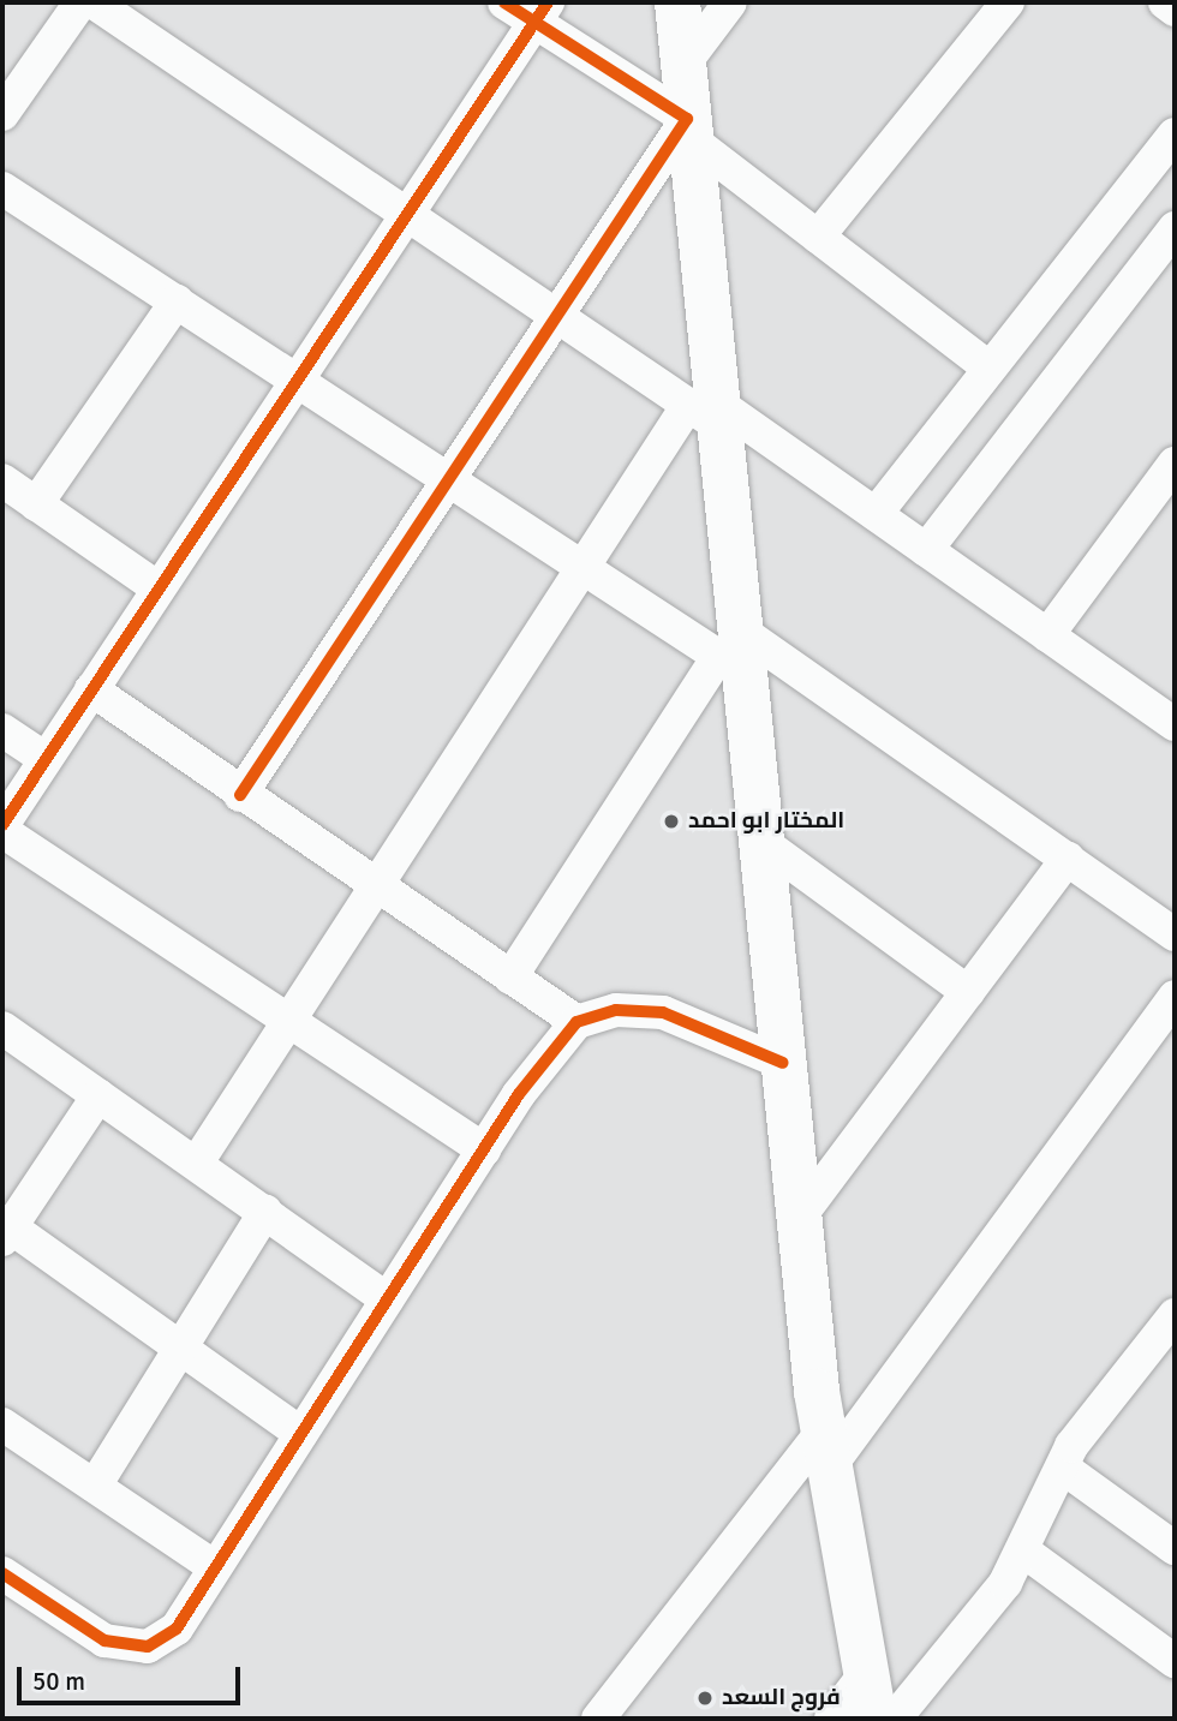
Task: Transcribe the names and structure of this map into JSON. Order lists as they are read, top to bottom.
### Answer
{
  "places": ["المختار ابو احمد", "فروج السعد"],
  "scale_bar": "50 m"
}
